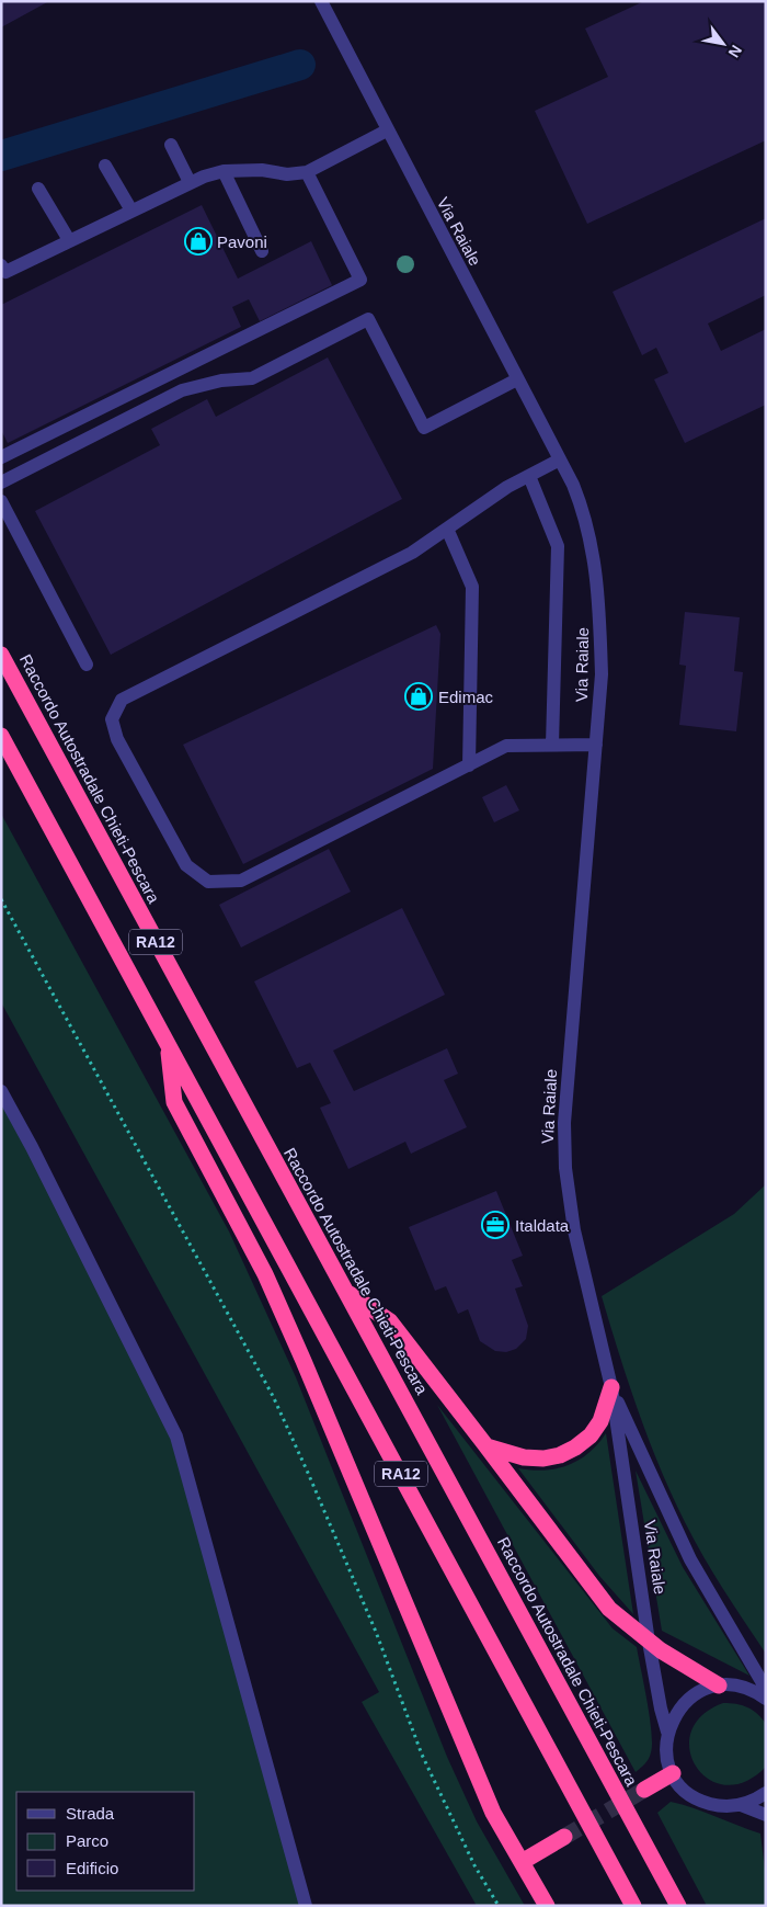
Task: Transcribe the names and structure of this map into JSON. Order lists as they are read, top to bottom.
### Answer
{
  "streets": {
    "highway": ["Raccordo Autostradale Chieti-Pescara", "RA12"],
    "street": ["Via Raiale"]
  },
  "places": {
    "shop": ["Pavoni", "Edimac"],
    "office": ["Italdata"]
  },
  "legend": ["Strada", "Parco", "Edificio"],
  "north": "bottom right"
}
